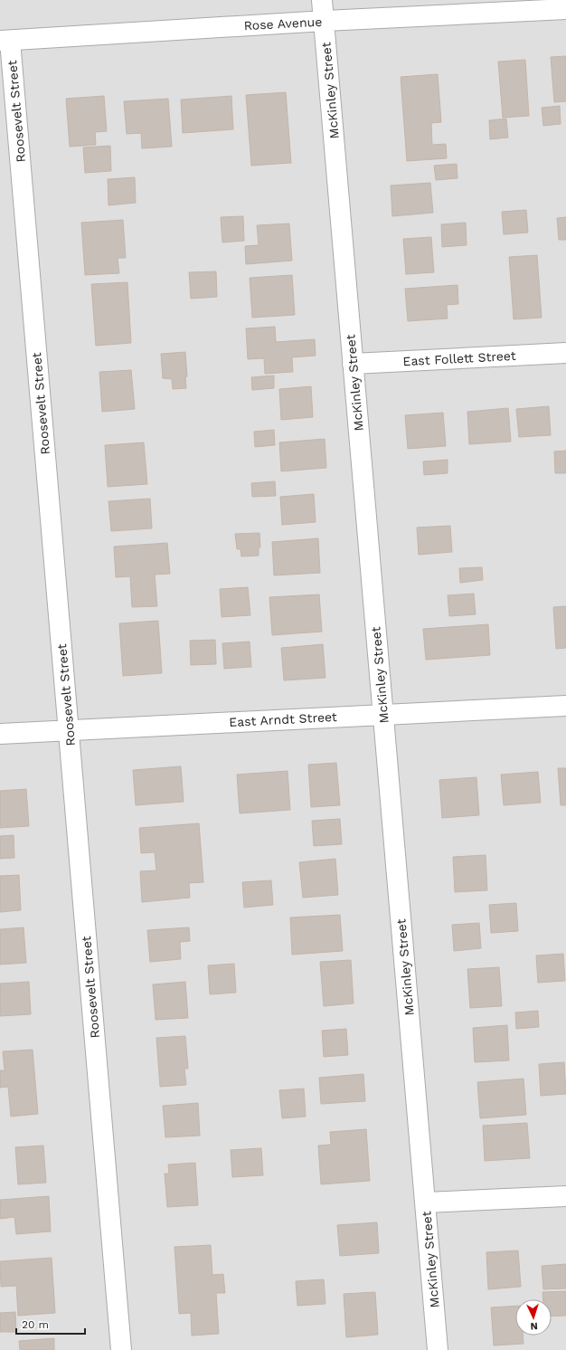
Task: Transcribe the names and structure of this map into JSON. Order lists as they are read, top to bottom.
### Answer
{
  "streets": {
    "street": [
      "Rose Avenue",
      "McKinley Street",
      "Roosevelt Street",
      "East Follett Street",
      "East Arndt Street"
    ]
  },
  "crossings": [
    ["Rose Avenue", "McKinley Street"],
    ["Rose Avenue", "Roosevelt Street"],
    ["McKinley Street", "East Follett Street"],
    ["McKinley Street", "East Arndt Street"],
    ["Roosevelt Street", "East Arndt Street"]
  ],
  "scale_bar": "20 m",
  "north": "bottom"
}
